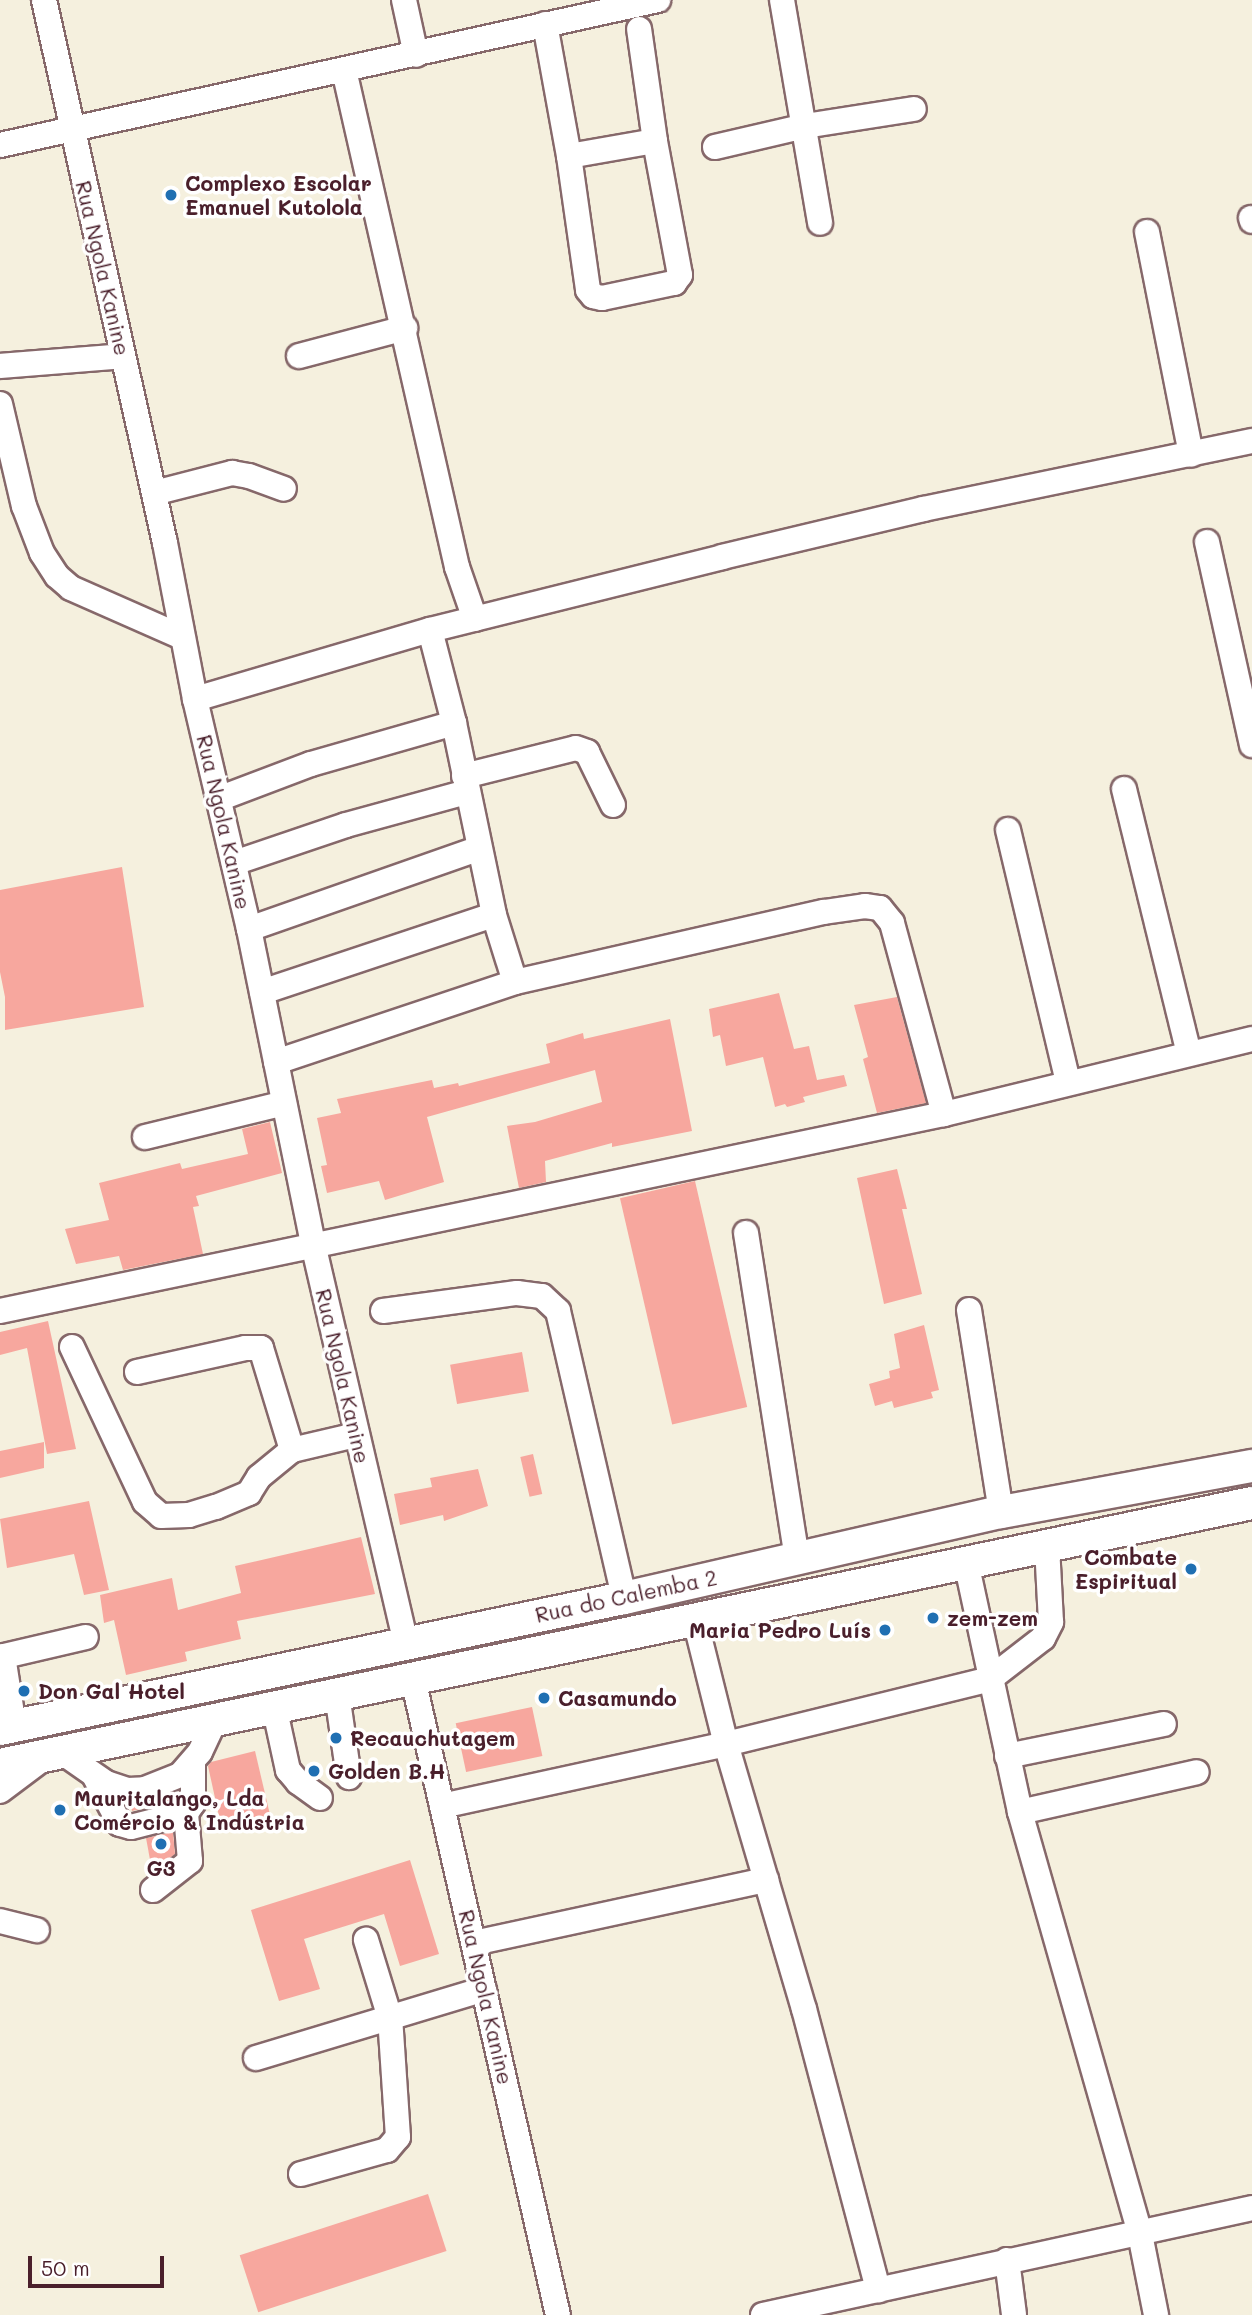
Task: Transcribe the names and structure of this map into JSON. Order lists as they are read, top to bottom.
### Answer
{
  "streets": {
    "main road": ["Rua do Calemba 2"],
    "street": ["Rua Ngola Kanine"]
  },
  "crossings": [
    ["Rua Ngola Kanine", "Rua do Calemba 2"]
  ],
  "places": [
    "Complexo Escolar Emanuel Kutolola",
    "Combate Espiritual",
    "zem-zem",
    "Maria Pedro Luís",
    "Don Gal Hotel",
    "Casamundo",
    "Recauchutagem",
    "Golden B.H",
    "Mauritalango, Lda Comércio & Indústria",
    "G3"
  ],
  "scale_bar": "50 m"
}
